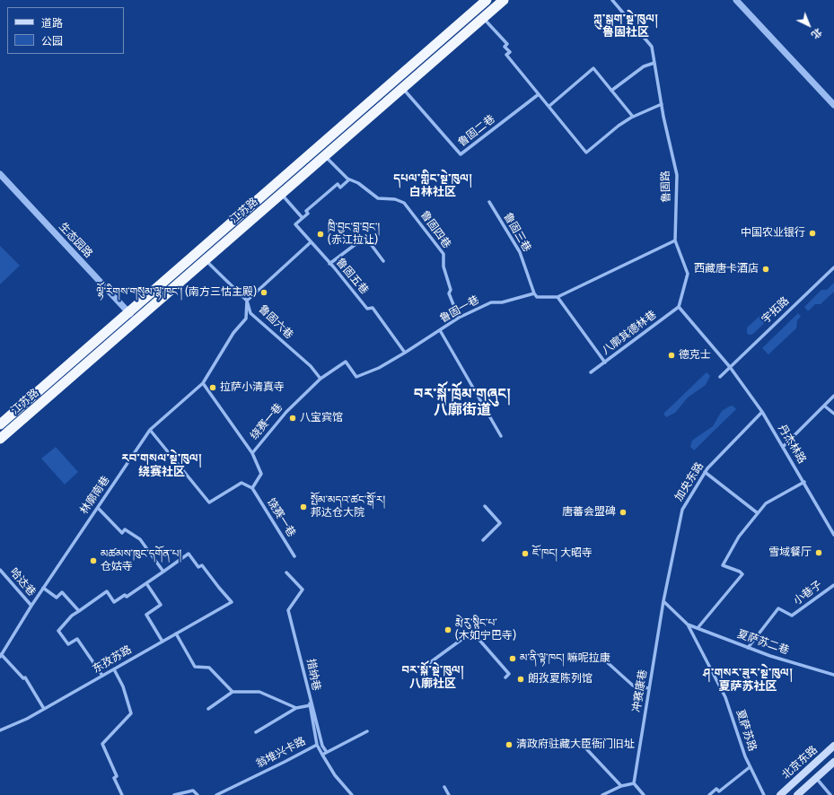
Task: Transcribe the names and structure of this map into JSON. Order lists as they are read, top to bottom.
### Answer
{
  "streets": {
    "highway": ["江苏路"],
    "main road": ["北京东路"],
    "street": [
      "鲁固二巷",
      "鲁固路",
      "鲁固四巷",
      "鲁固三巷",
      "生态园路",
      "鲁固五巷",
      "鲁固一巷",
      "宇拓路",
      "鲁固六巷",
      "八廓其德林巷",
      "绕赛一巷",
      "丹杰林路",
      "加央东路",
      "林廓南巷",
      "饶赛一巷",
      "哈达巷",
      "小巷子",
      "夏萨苏二巷",
      "东孜苏路",
      "措纳巷",
      "冲赛康巷",
      "夏萨苏路",
      "翁堆兴卡路"
    ]
  },
  "crossings": [
    ["鲁固二巷", "江苏路"],
    ["鲁固路", "鲁固一巷"],
    ["鲁固路", "八廓其德林巷"],
    ["江苏路", "鲁固四巷"],
    ["江苏路", "生态园路"],
    ["江苏路", "鲁固六巷"],
    ["鲁固四巷", "鲁固一巷"],
    ["鲁固三巷", "鲁固一巷"],
    ["鲁固五巷", "鲁固一巷"],
    ["鲁固一巷", "绕赛一巷"],
    ["宇拓路", "丹杰林路"],
    ["鲁固六巷", "绕赛一巷"],
    ["鲁固六巷", "林廓南巷"],
    ["丹杰林路", "加央东路"],
    ["加央东路", "冲赛康巷"],
    ["加央东路", "夏萨苏路"],
    ["林廓南巷", "哈达巷"],
    ["小巷子", "夏萨苏二巷"],
    ["夏萨苏二巷", "夏萨苏路"],
    ["措纳巷", "翁堆兴卡路"],
    ["冲赛康巷", "夏萨苏路"]
  ],
  "districts": [
    "ཀླུ་སྒུག་སྡེ་ཁུལ། 鲁固社区",
    "དཔལ་གླིང་སྡེ་ཁུལ། 白林社区",
    "བར་སྐོ་ཁྲོམ་གཞུང། 八廓街道",
    "རབ་གསལ་སྡེ་ཁུལ། 绕赛社区",
    "བར་སྐོ་སྡེ་ཁུལ། 八廓社区",
    "ཤ་གསར་ཟུར་སྡེ་ཁུལ། 夏萨苏社区"
  ],
  "places": [
    "中国农业银行",
    "ཁྲི་བྱང་བླ་བྲང་། (赤江拉让)",
    "西藏唐卡酒店",
    "ལྷོ་རིགས་གསུམ་ལྷ་ཁང་། (南方三怙主殿)",
    "德克士",
    "拉萨小清真寺",
    "八宝宾馆",
    "སྤོམ་མདའ་ཚང་སྒོ་ར། 邦达仓大院",
    "唐蕃会盟碑",
    "雪域餐厅",
    "ཇོ་ཁང། 大昭寺",
    "མཚམས་ཁུང་དགོན་པ། 仓姑寺",
    "རྨེ་རུ་སྙིང་པ་ (木如宁巴寺)",
    "མ་ནི་ལྟ་ཁང། 嘛呢拉康",
    "朗孜夏陈列馆",
    "清政府驻藏大臣衙门旧址"
  ],
  "legend": ["道路", "公园"],
  "north": "bottom right"
}
